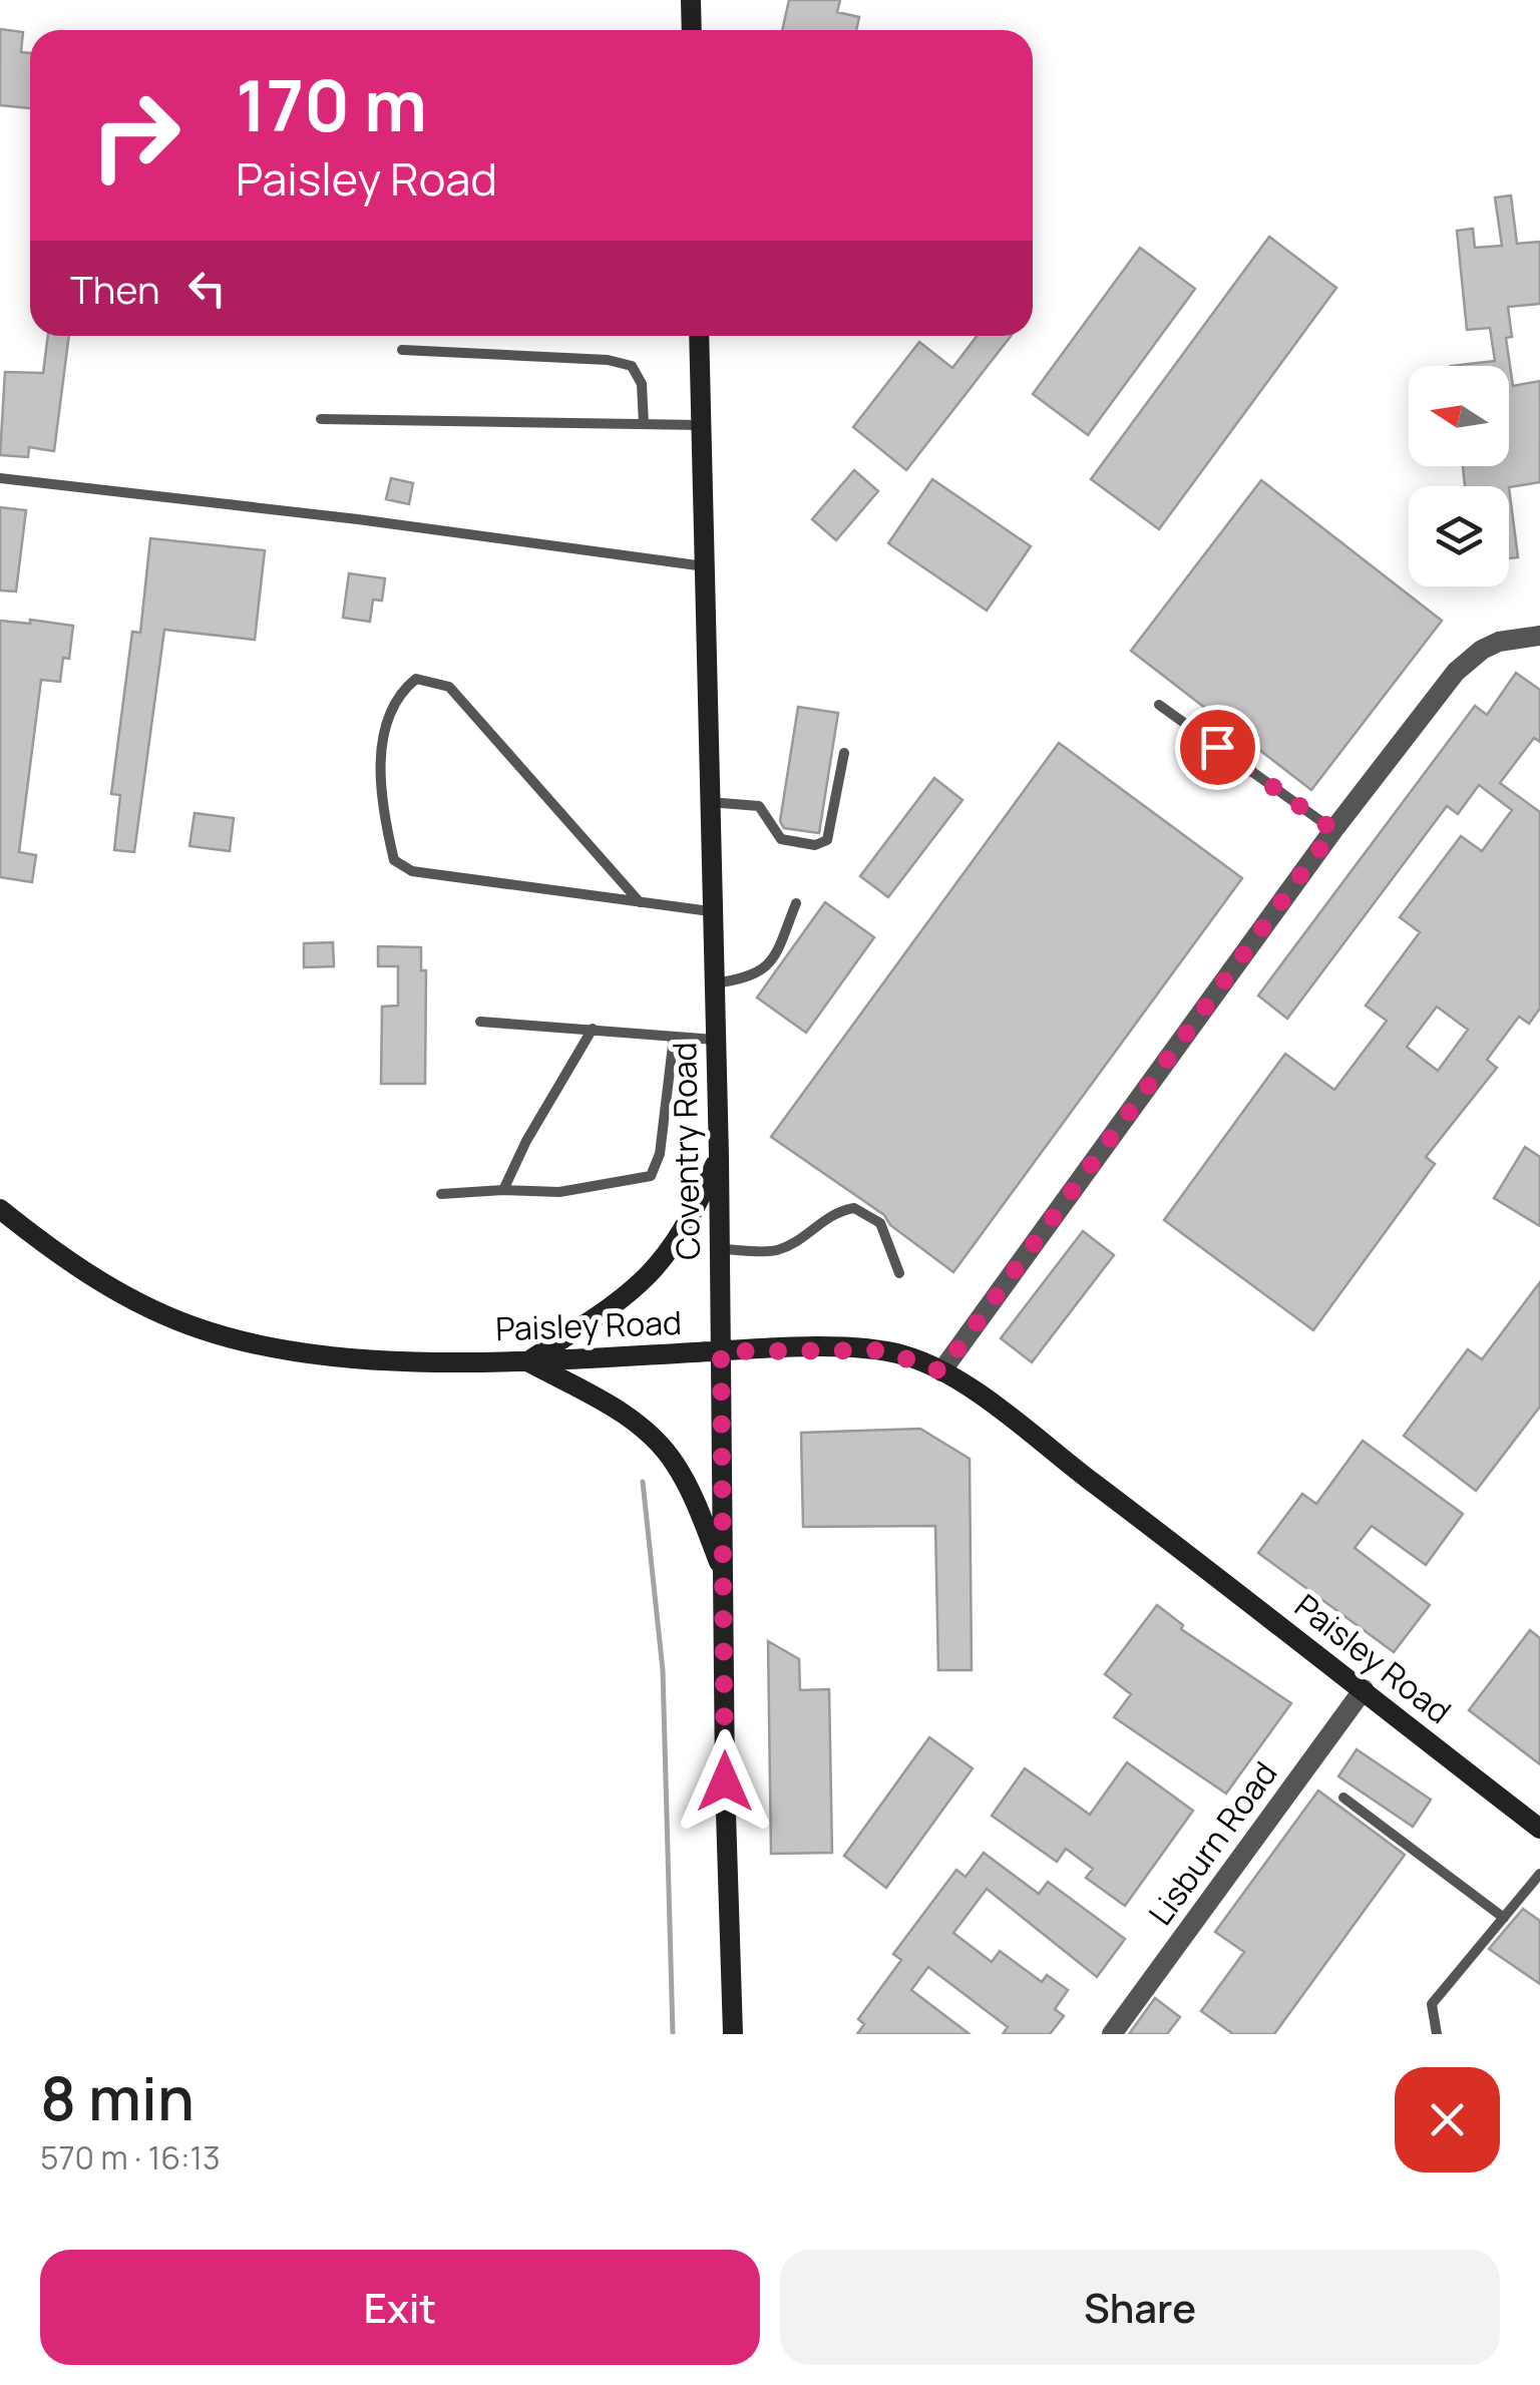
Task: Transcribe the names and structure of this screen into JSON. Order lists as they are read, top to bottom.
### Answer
{
  "streets": {
    "main road": ["Coventry Road", "Paisley Road"],
    "street": ["Lisburn Road"]
  },
  "crossings": [
    ["Coventry Road", "Paisley Road"],
    ["Paisley Road", "Lisburn Road"]
  ],
  "north": "left",
  "page": {
    "turn": ["170 m", "Paisley Road"],
    "then": "Then",
    "heading": ["8 min", "570 m · 16:13"],
    "buttons": ["Exit", "Share"]
  }
}
